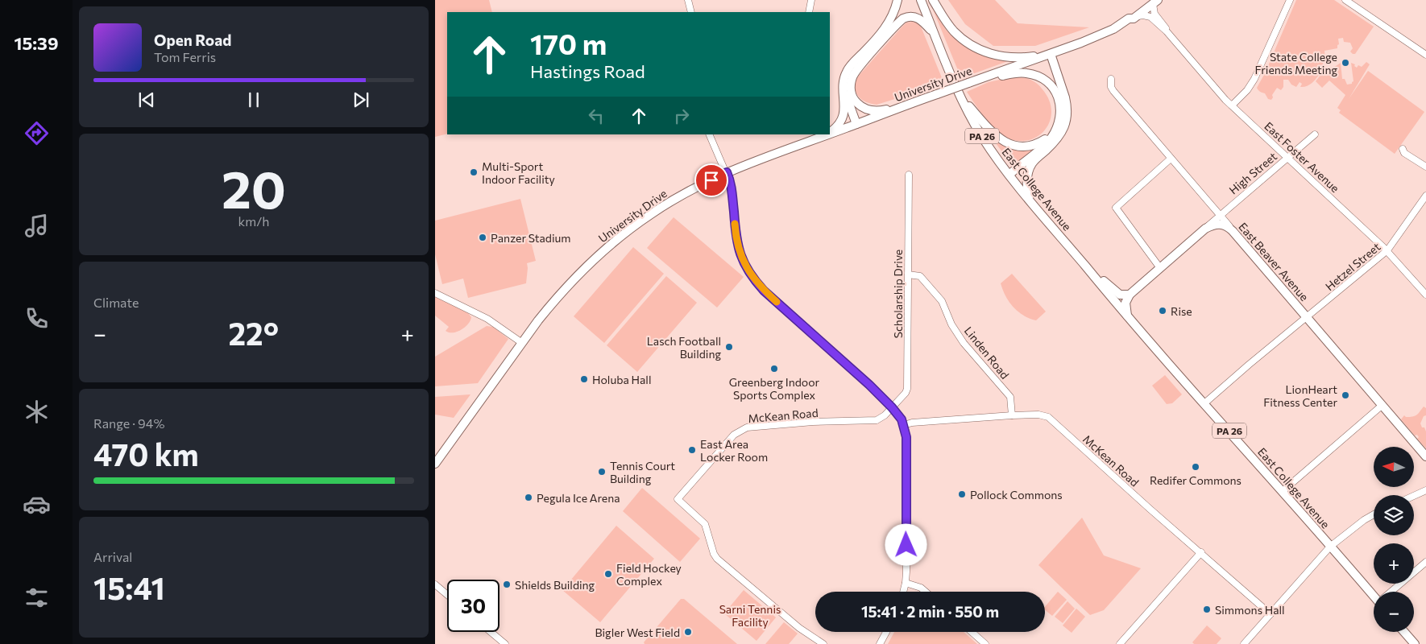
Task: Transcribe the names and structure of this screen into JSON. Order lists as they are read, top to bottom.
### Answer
{
  "streets": {
    "main road": [
      "University Drive",
      "PA 26",
      "High Street",
      "East College Avenue",
      "East Beaver Avenue"
    ],
    "street": [
      "East Foster Avenue",
      "Hetzel Street",
      "Scholarship Drive",
      "Linden Road",
      "McKean Road"
    ]
  },
  "crossings": [
    ["University Drive", "East Foster Avenue"],
    ["East Foster Avenue", "High Street"],
    ["East Foster Avenue", "Hetzel Street"],
    ["High Street", "East College Avenue"],
    ["High Street", "East Beaver Avenue"],
    ["East College Avenue", "Hetzel Street"],
    ["East Beaver Avenue", "Hetzel Street"],
    ["Scholarship Drive", "Linden Road"],
    ["Scholarship Drive", "McKean Road"],
    ["Linden Road", "McKean Road"]
  ],
  "parks": ["Sarni Tennis Facility"],
  "places": [
    "State College Friends Meeting",
    "Multi-Sport Indoor Facility",
    "Panzer Stadium",
    "Rise",
    "Lasch Football Building",
    "Greenberg Indoor Sports Complex",
    "Holuba Hall",
    "LionHeart Fitness Center",
    "East Area Locker Room",
    "Redifer Commons",
    "Tennis Court Building",
    "Pollock Commons",
    "Pegula Ice Arena",
    "Field Hockey Complex",
    "Shields Building",
    "Simmons Hall",
    "Bigler West Field"
  ],
  "north": "left",
  "page": {
    "tabs": "15:39",
    "turn": ["170 m", "Hastings Road"],
    "song": ["Open Road", "Tom Ferris"],
    "tile": [
      ["20", "km/h"],
      "Climate",
      ["Range · 94%", "470 km"],
      ["Arrival", "15:41"]
    ],
    "heat": ["−", "22°", "+"],
    "map_buttons": ["+", "−"],
    "limit": "30",
    "trip": "15:41 · 2 min · 550 m"
  }
}
